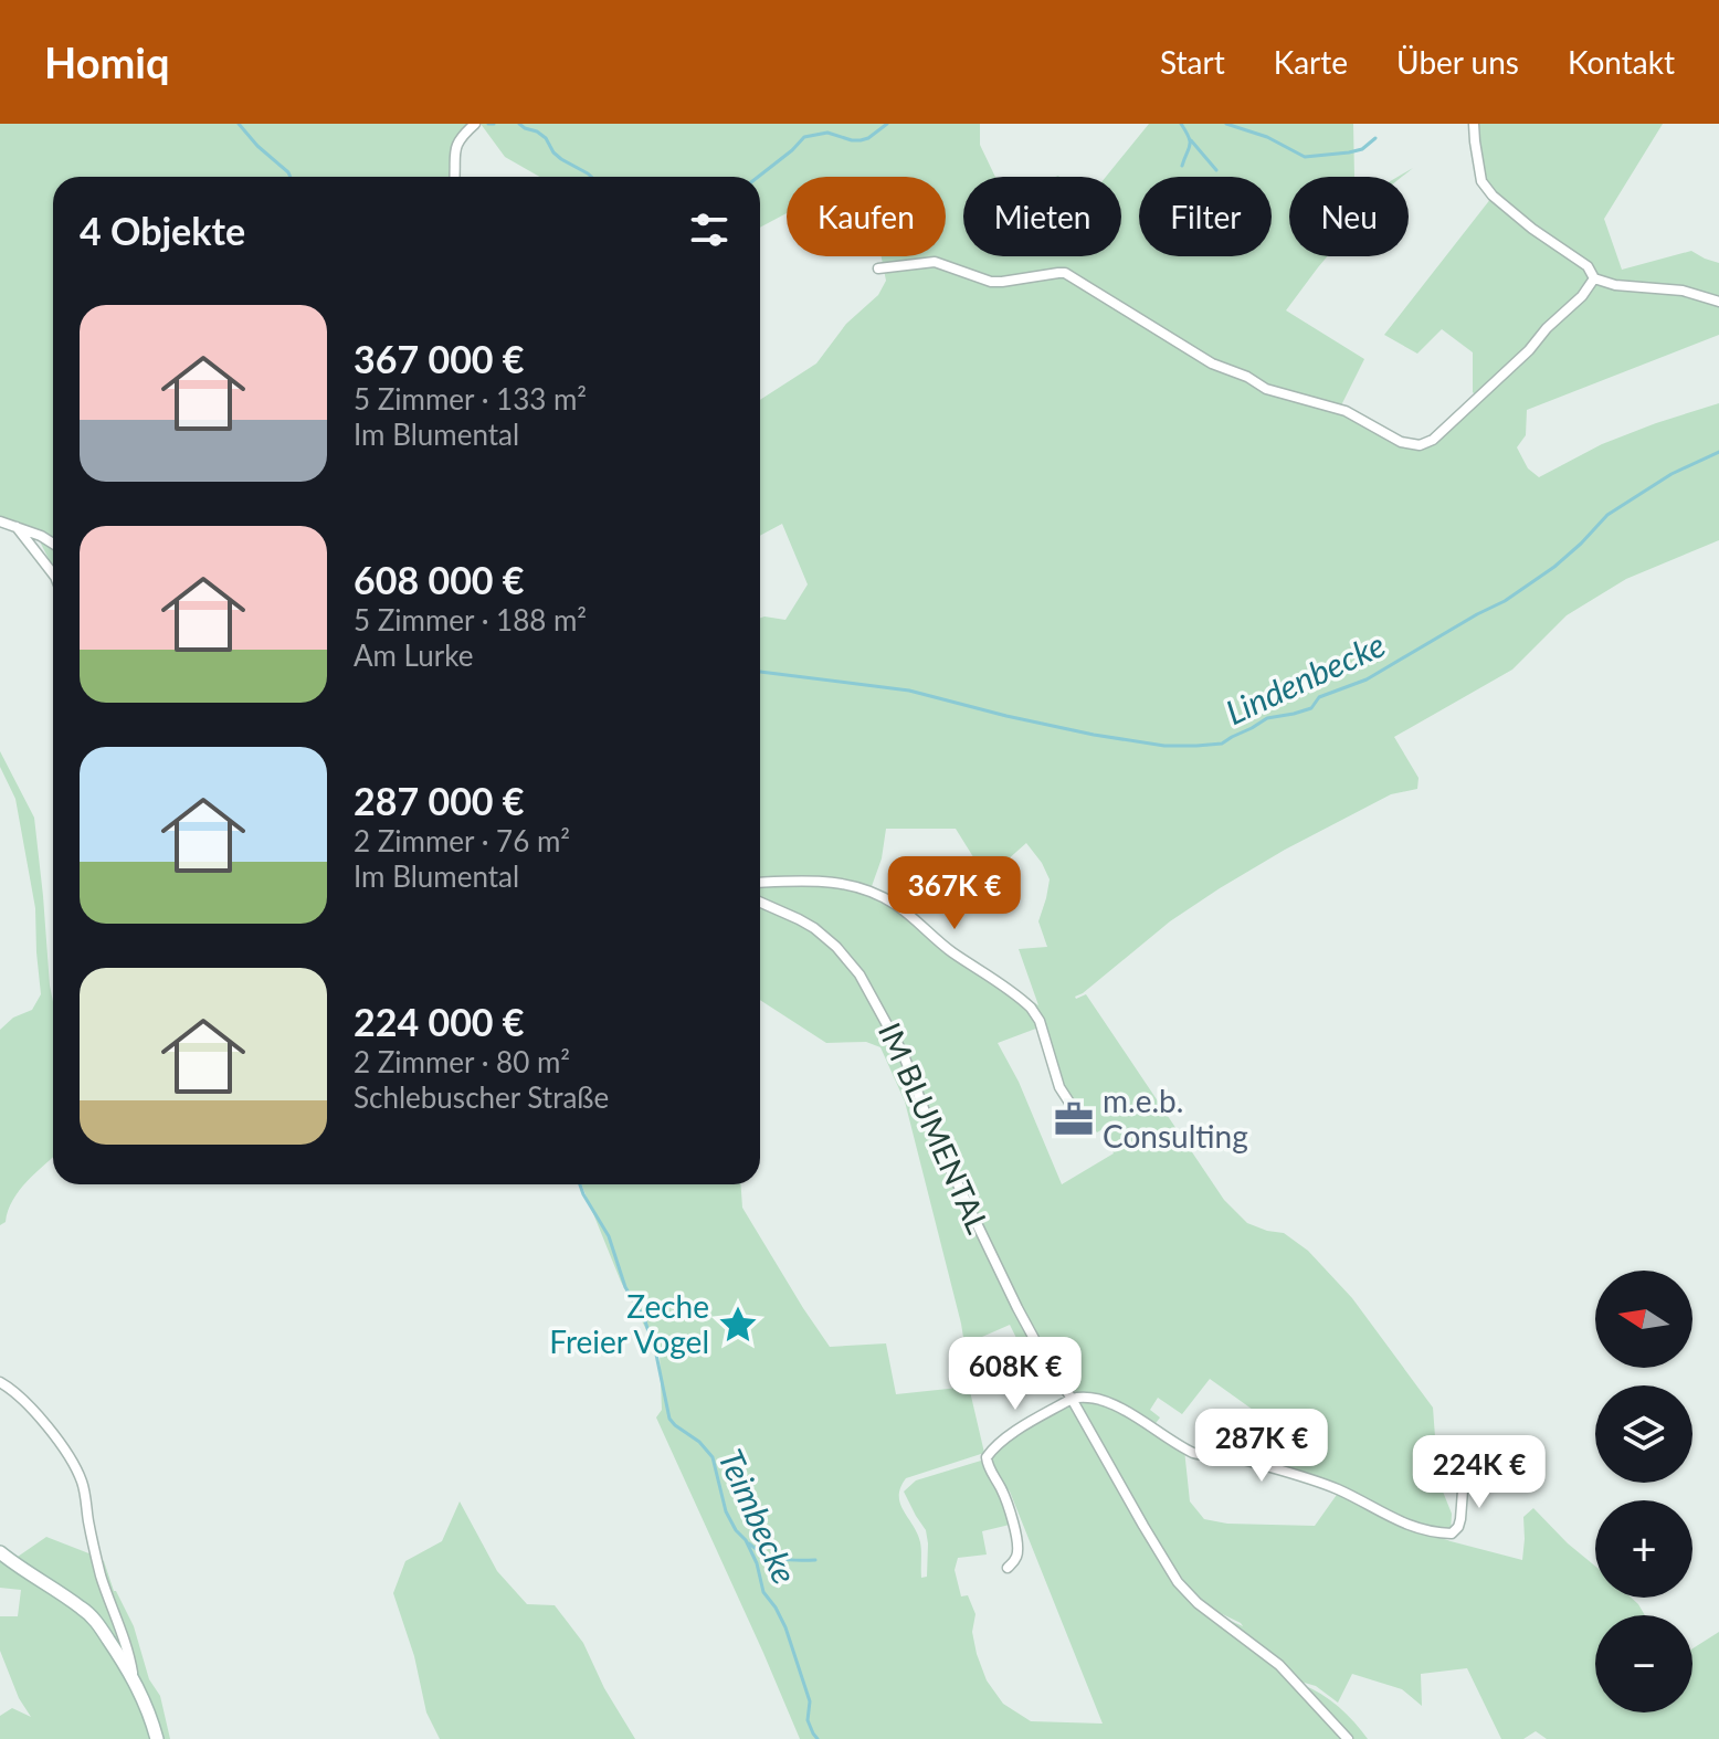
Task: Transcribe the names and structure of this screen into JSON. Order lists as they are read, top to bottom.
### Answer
{
  "streets": {
    "street": ["IM BLUMENTAL"]
  },
  "water": ["Lindenbecke", "Teimbecke"],
  "places": {
    "office": ["m.e.b. Consulting"],
    "place": ["Zeche Freier Vogel"]
  },
  "north": "left",
  "page": {
    "header": "Homiq",
    "nav": [
      "Start",
      "Karte",
      "Über uns",
      "Kontakt"
    ],
    "chip": [
      "Kaufen",
      "Mieten",
      "Filter",
      "Neu"
    ],
    "heading": "4 Objekte",
    "list": [
      {
        "name": "367 000 €",
        "note": "5 Zimmer · 133 m² · Im Blumental"
      },
      {
        "name": "608 000 €",
        "note": "5 Zimmer · 188 m² · Am Lurke"
      },
      {
        "name": "287 000 €",
        "note": "2 Zimmer · 76 m² · Im Blumental"
      },
      {
        "name": "224 000 €",
        "note": "2 Zimmer · 80 m² · Schlebuscher Straße"
      }
    ],
    "price": [
      "367K €",
      "608K €",
      "287K €",
      "224K €"
    ],
    "map_buttons": ["+", "−"]
  }
}
